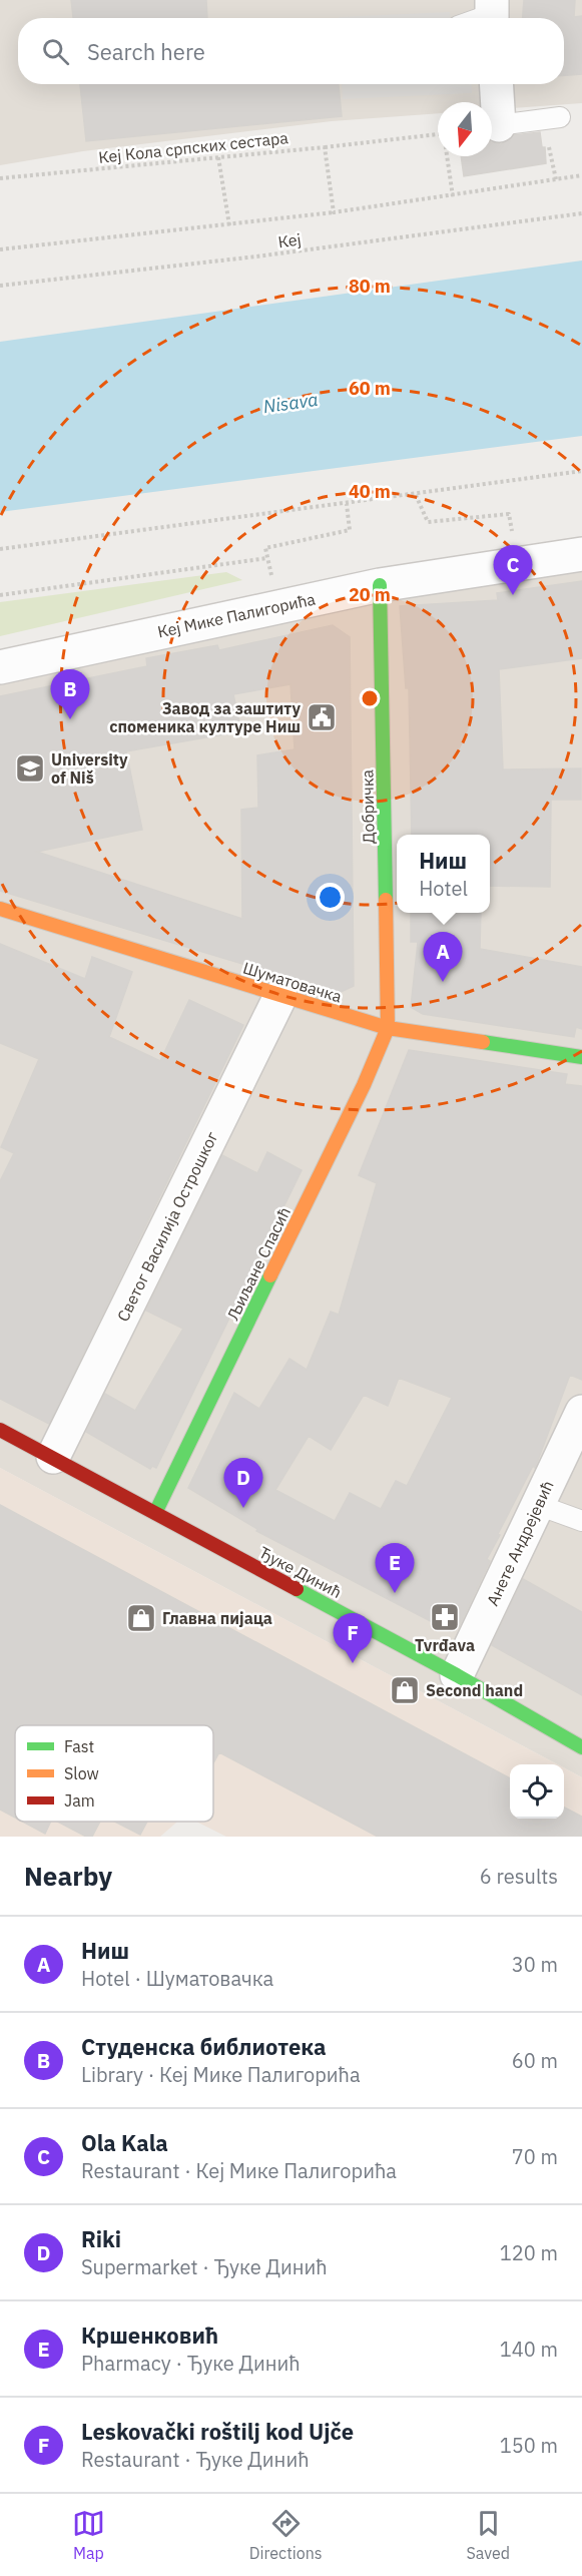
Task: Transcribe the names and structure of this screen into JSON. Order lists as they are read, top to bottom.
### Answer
{
  "streets": {
    "street": [
      "Кеј Мике Палигорића",
      "Добричка",
      "Шуматовачка",
      "Светог Василија Острошког",
      "Љиљане Спасић",
      "Анете Андрејевић",
      "Ђуке Динић"
    ],
    "path": ["Кеј Кола српских сестара", "Кеј"]
  },
  "crossings": [
    ["Кеј Мике Палигорића", "Добричка"],
    ["Добричка", "Шуматовачка"],
    ["Добричка", "Љиљане Спасић"],
    ["Шуматовачка", "Светог Василија Острошког"],
    ["Шуматовачка", "Љиљане Спасић"],
    ["Светог Василија Острошког", "Ђуке Динић"],
    ["Љиљане Спасић", "Ђуке Динић"],
    ["Анете Андрејевић", "Ђуке Динић"]
  ],
  "water": ["Nisava"],
  "places": {
    "public building": ["Завод за заштиту споменика културе Ниш"],
    "school or university": ["University of Niš"],
    "pharmacy": ["Tvrđava"],
    "shop": ["Главна пијаца", "Second hand"]
  },
  "legend": ["Fast", "Slow", "Jam"],
  "north": "bottom",
  "page": {
    "search": "Search here",
    "pins": [
      "C",
      "B",
      "A",
      "D",
      "E",
      "F"
    ],
    "popup": ["Ниш", "Hotel"],
    "heading": ["Nearby", "6 results"],
    "list": [
      {
        "mark": "A",
        "name": "Ниш",
        "note": "Hotel · Шуматовачка",
        "value": "30 m"
      },
      {
        "mark": "B",
        "name": "Студенска библиотека",
        "note": "Library · Кеј Мике Палигорића",
        "value": "60 m"
      },
      {
        "mark": "C",
        "name": "Ola Kala",
        "note": "Restaurant · Кеј Мике Палигорића",
        "value": "70 m"
      },
      {
        "mark": "D",
        "name": "Riki",
        "note": "Supermarket · Ђуке Динић",
        "value": "120 m"
      },
      {
        "mark": "E",
        "name": "Кршенковић",
        "note": "Pharmacy · Ђуке Динић",
        "value": "140 m"
      },
      {
        "mark": "F",
        "name": "Leskovački roštilj kod Ujče",
        "note": "Restaurant · Ђуке Динић",
        "value": "150 m"
      }
    ],
    "nav": ["Map", "Directions", "Saved"]
  },
  "rings": [
    "80 m",
    "60 m",
    "40 m",
    "20 m"
  ]
}
